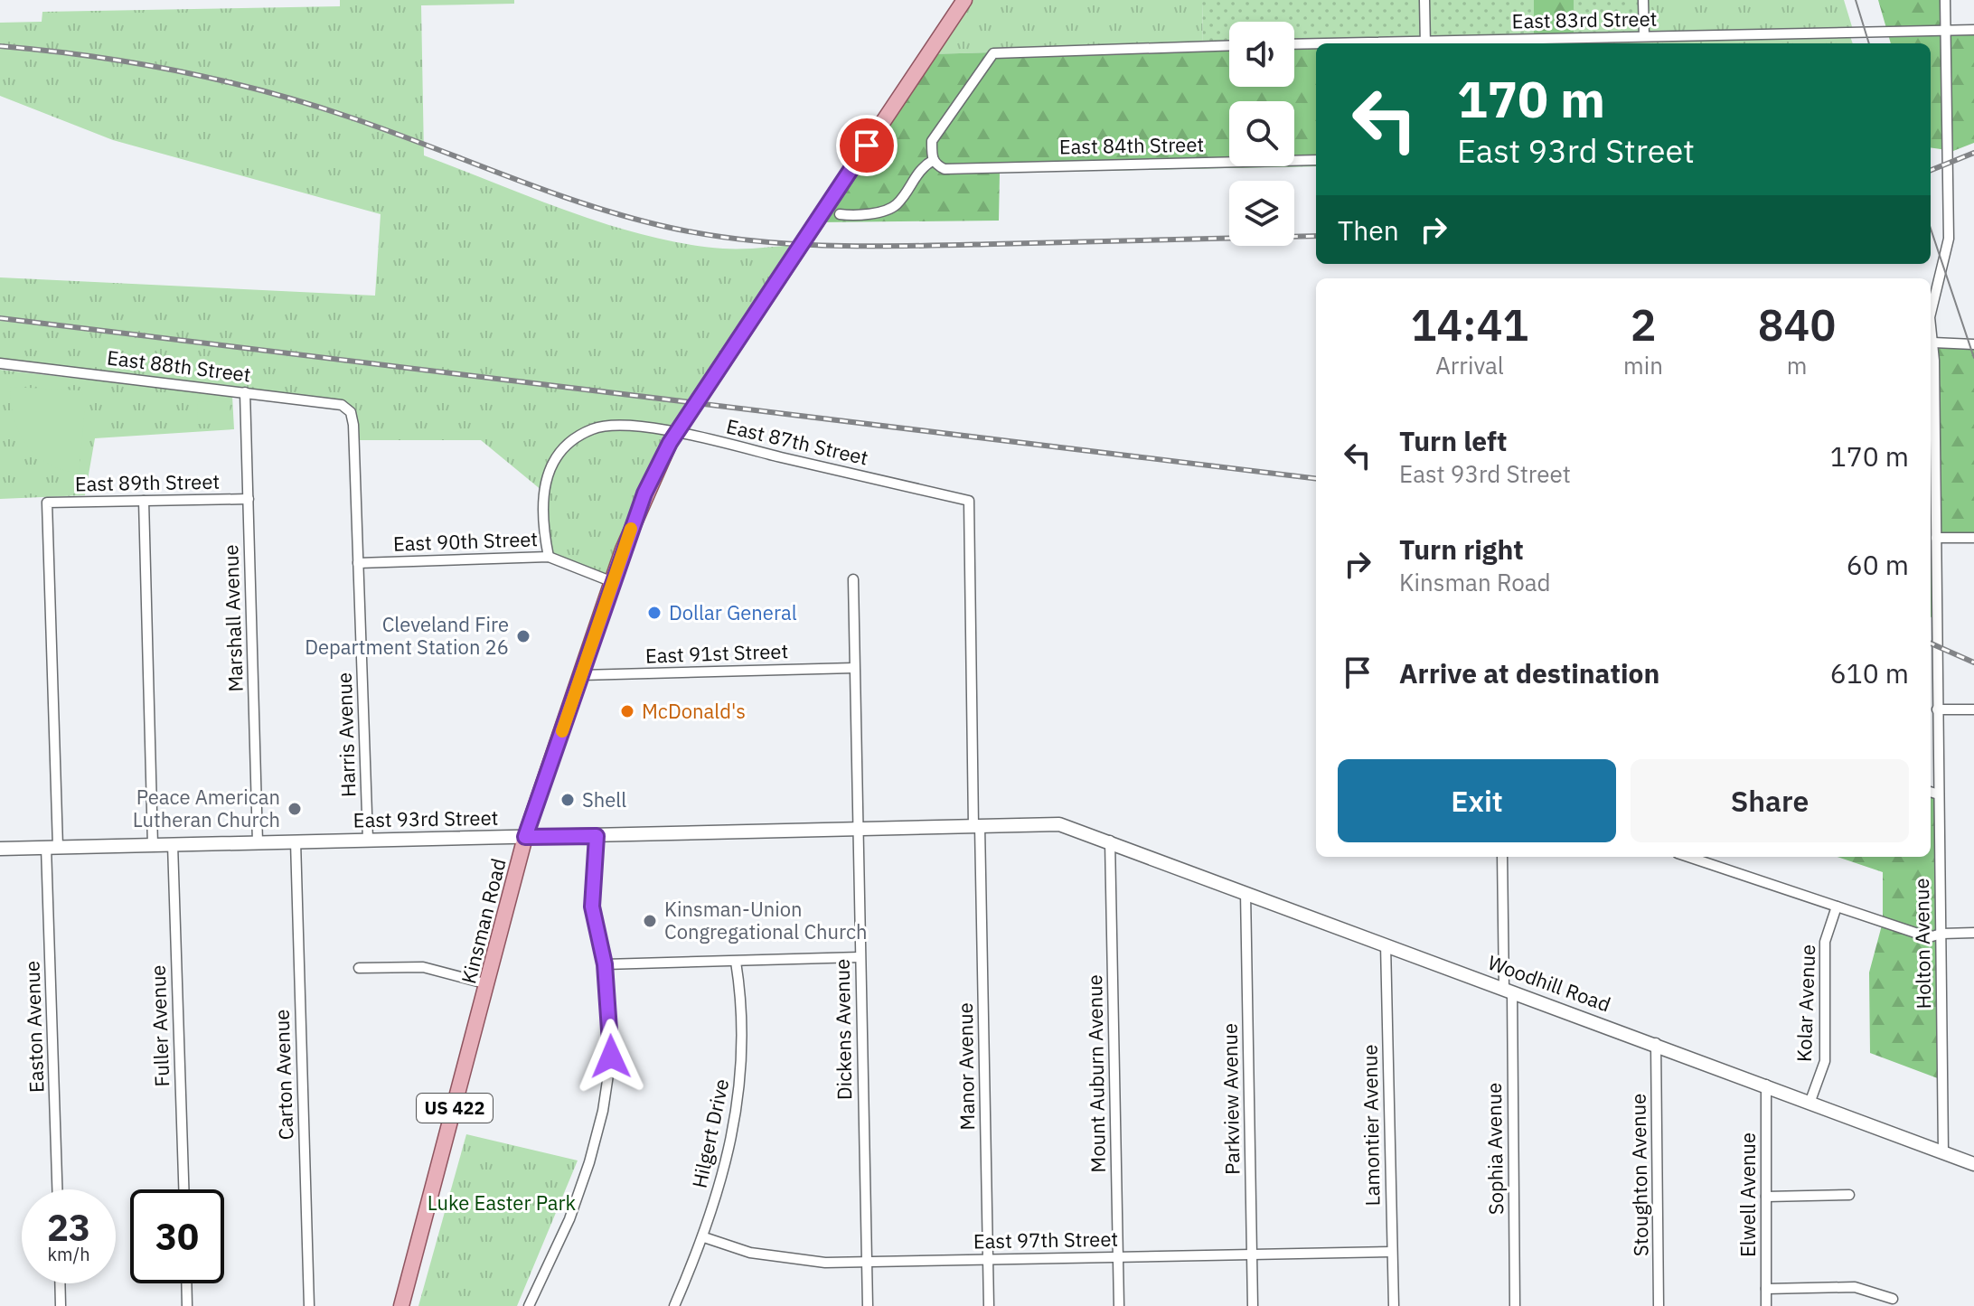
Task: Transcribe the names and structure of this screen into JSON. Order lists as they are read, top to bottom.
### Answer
{
  "streets": {
    "main road": [
      "East 93rd Street",
      "Kinsman Road",
      "Woodhill Road",
      "US 422"
    ],
    "street": [
      "East 83rd Street",
      "East 84th Street",
      "East 88th Street",
      "East 87th Street",
      "East 89th Street",
      "East 90th Street",
      "Marshall Avenue",
      "East 91st Street",
      "Harris Avenue",
      "Holton Avenue",
      "Kolar Avenue",
      "Fuller Avenue",
      "Easton Avenue",
      "Dickens Avenue",
      "Manor Avenue",
      "Mount Auburn Avenue",
      "Carton Avenue",
      "Parkview Avenue",
      "Lamontier Avenue",
      "Hilgert Drive",
      "Sophia Avenue",
      "Stoughton Avenue",
      "Elwell Avenue",
      "East 97th Street"
    ]
  },
  "crossings": [
    ["East 83rd Street", "Holton Avenue"],
    ["East 88th Street", "Marshall Avenue"],
    ["East 88th Street", "Harris Avenue"],
    ["East 87th Street", "East 90th Street"],
    ["East 87th Street", "Manor Avenue"],
    ["East 89th Street", "Marshall Avenue"],
    ["East 89th Street", "Easton Avenue"],
    ["East 90th Street", "Harris Avenue"],
    ["East 90th Street", "Kinsman Road"],
    ["Marshall Avenue", "East 93rd Street"],
    ["East 91st Street", "Kinsman Road"],
    ["East 91st Street", "Dickens Avenue"],
    ["Harris Avenue", "East 93rd Street"],
    ["East 93rd Street", "Kinsman Road"],
    ["East 93rd Street", "Woodhill Road"],
    ["East 93rd Street", "Fuller Avenue"],
    ["East 93rd Street", "Easton Avenue"],
    ["East 93rd Street", "Dickens Avenue"],
    ["East 93rd Street", "Manor Avenue"],
    ["East 93rd Street", "Mount Auburn Avenue"],
    ["East 93rd Street", "Carton Avenue"],
    ["Holton Avenue", "Woodhill Road"],
    ["Woodhill Road", "Kolar Avenue"],
    ["Woodhill Road", "Mount Auburn Avenue"],
    ["Woodhill Road", "Parkview Avenue"],
    ["Woodhill Road", "Lamontier Avenue"],
    ["Woodhill Road", "Sophia Avenue"],
    ["Woodhill Road", "Stoughton Avenue"],
    ["Woodhill Road", "Elwell Avenue"],
    ["Dickens Avenue", "East 97th Street"],
    ["Manor Avenue", "East 97th Street"],
    ["Mount Auburn Avenue", "East 97th Street"],
    ["Parkview Avenue", "East 97th Street"],
    ["Lamontier Avenue", "East 97th Street"],
    ["Hilgert Drive", "East 97th Street"]
  ],
  "parks": ["Luke Easter Park"],
  "places": [
    "Dollar General",
    "Cleveland Fire Department Station 26",
    "McDonald's",
    "Shell",
    "Peace American Lutheran Church",
    "Kinsman-Union Congregational Church"
  ],
  "page": {
    "turn": ["170 m", "East 93rd Street"],
    "then": "Then",
    "eta": [
      "14:41",
      "Arrival",
      "2",
      "min",
      "840",
      "m"
    ],
    "list": [
      {
        "name": "Turn left",
        "note": "East 93rd Street",
        "value": "170 m"
      },
      {
        "name": "Turn right",
        "note": "Kinsman Road",
        "value": "60 m"
      },
      {
        "name": "Arrive at destination",
        "value": "610 m"
      }
    ],
    "buttons": ["Exit", "Share"],
    "speed": "23 km/h",
    "limit": "30"
  }
}
